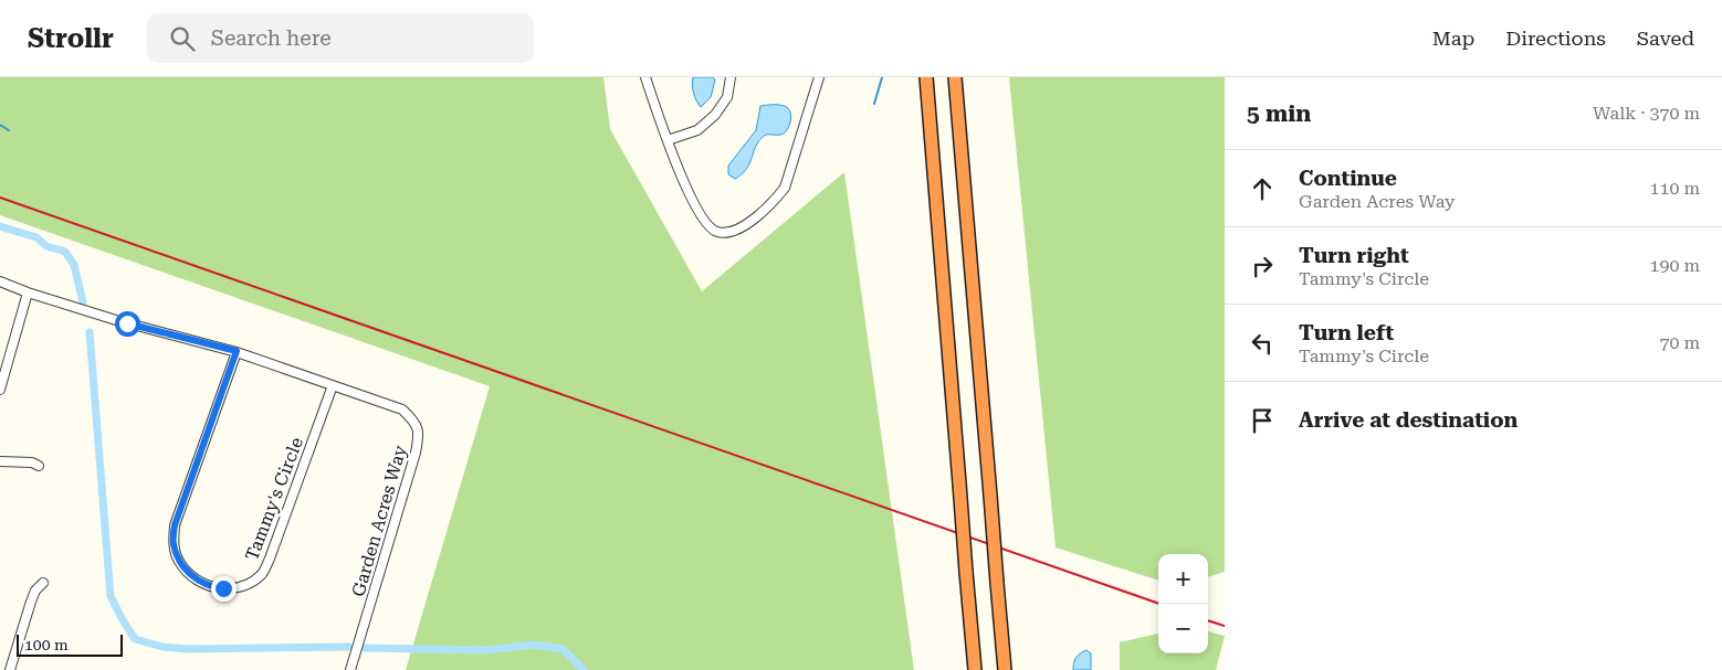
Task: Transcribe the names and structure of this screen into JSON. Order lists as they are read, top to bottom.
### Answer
{
  "streets": {
    "street": ["Tammy's Circle", "Garden Acres Way"]
  },
  "crossings": [
    ["Tammy's Circle", "Garden Acres Way"]
  ],
  "scale_bar": "100 m",
  "page": {
    "header": "Strollr",
    "search": "Search here",
    "nav": ["Map", "Directions", "Saved"],
    "heading": ["5 min", "Walk · 370 m"],
    "list": [
      ["Continue", "Garden Acres Way", "110 m"],
      ["Turn right", "Tammy's Circle", "190 m"],
      ["Turn left", "Tammy's Circle", "70 m"],
      "Arrive at destination"
    ],
    "map_buttons": ["+", "−"],
    "scale": "100 m"
  }
}
